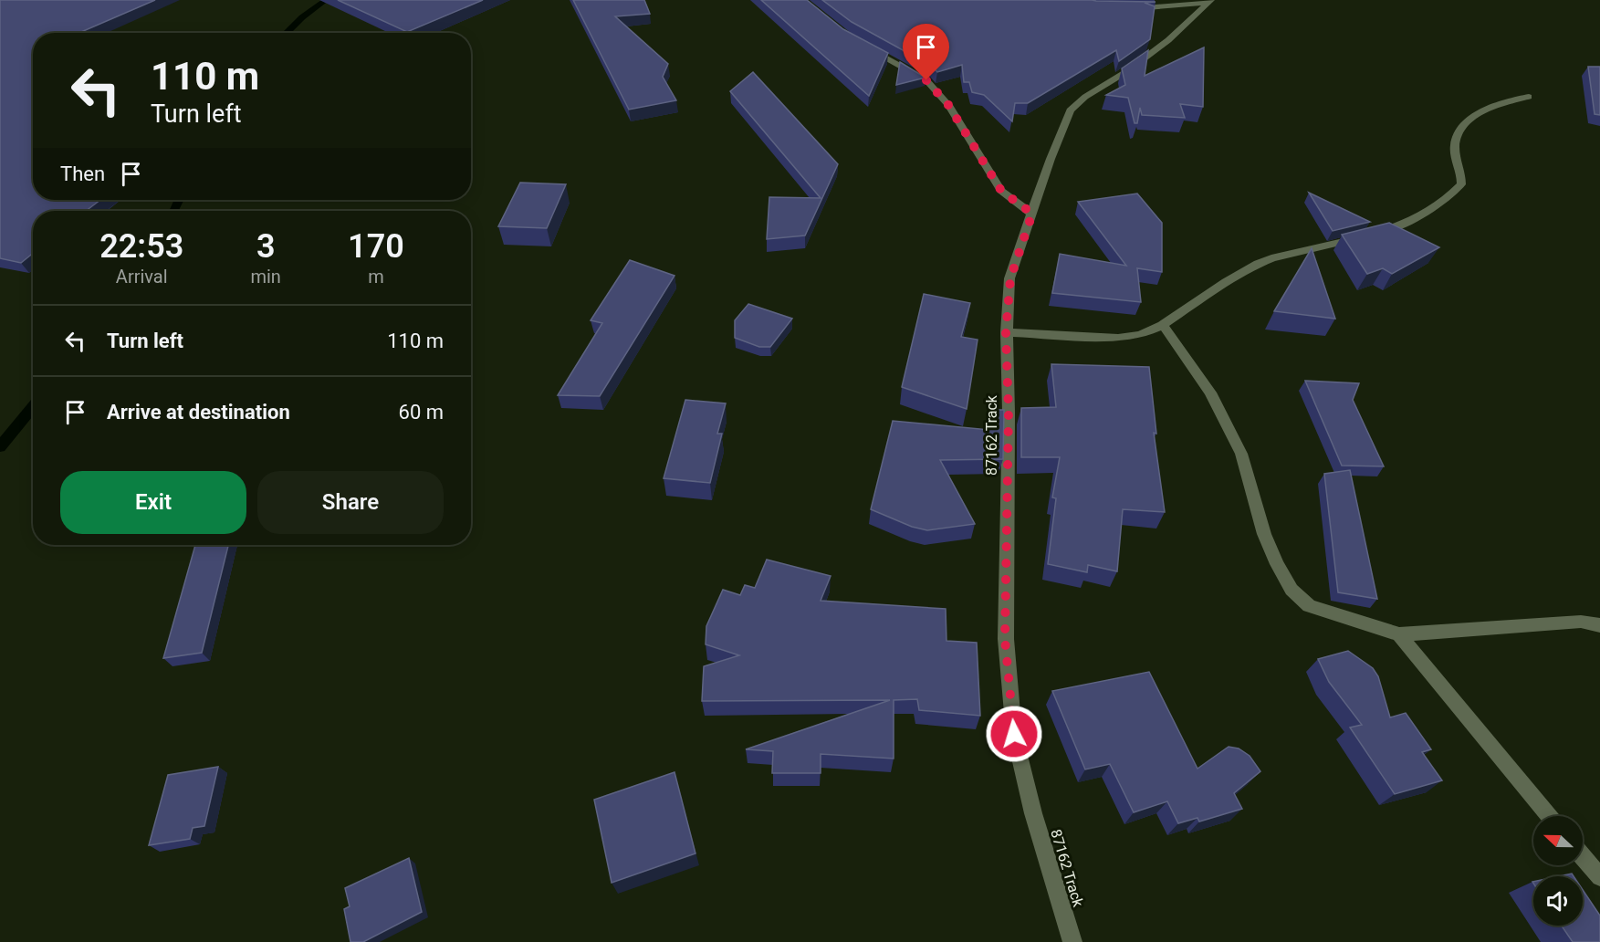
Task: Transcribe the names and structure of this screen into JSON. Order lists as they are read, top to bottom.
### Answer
{
  "streets": {
    "street": ["87162 Track"]
  },
  "north": "left",
  "page": {
    "turn": ["110 m", "Turn left"],
    "then": "Then",
    "eta": [
      "22:53",
      "Arrival",
      "3",
      "min",
      "170",
      "m"
    ],
    "list": [
      {
        "name": "Turn left",
        "value": "110 m"
      },
      {
        "name": "Arrive at destination",
        "value": "60 m"
      }
    ],
    "buttons": ["Exit", "Share"]
  }
}
